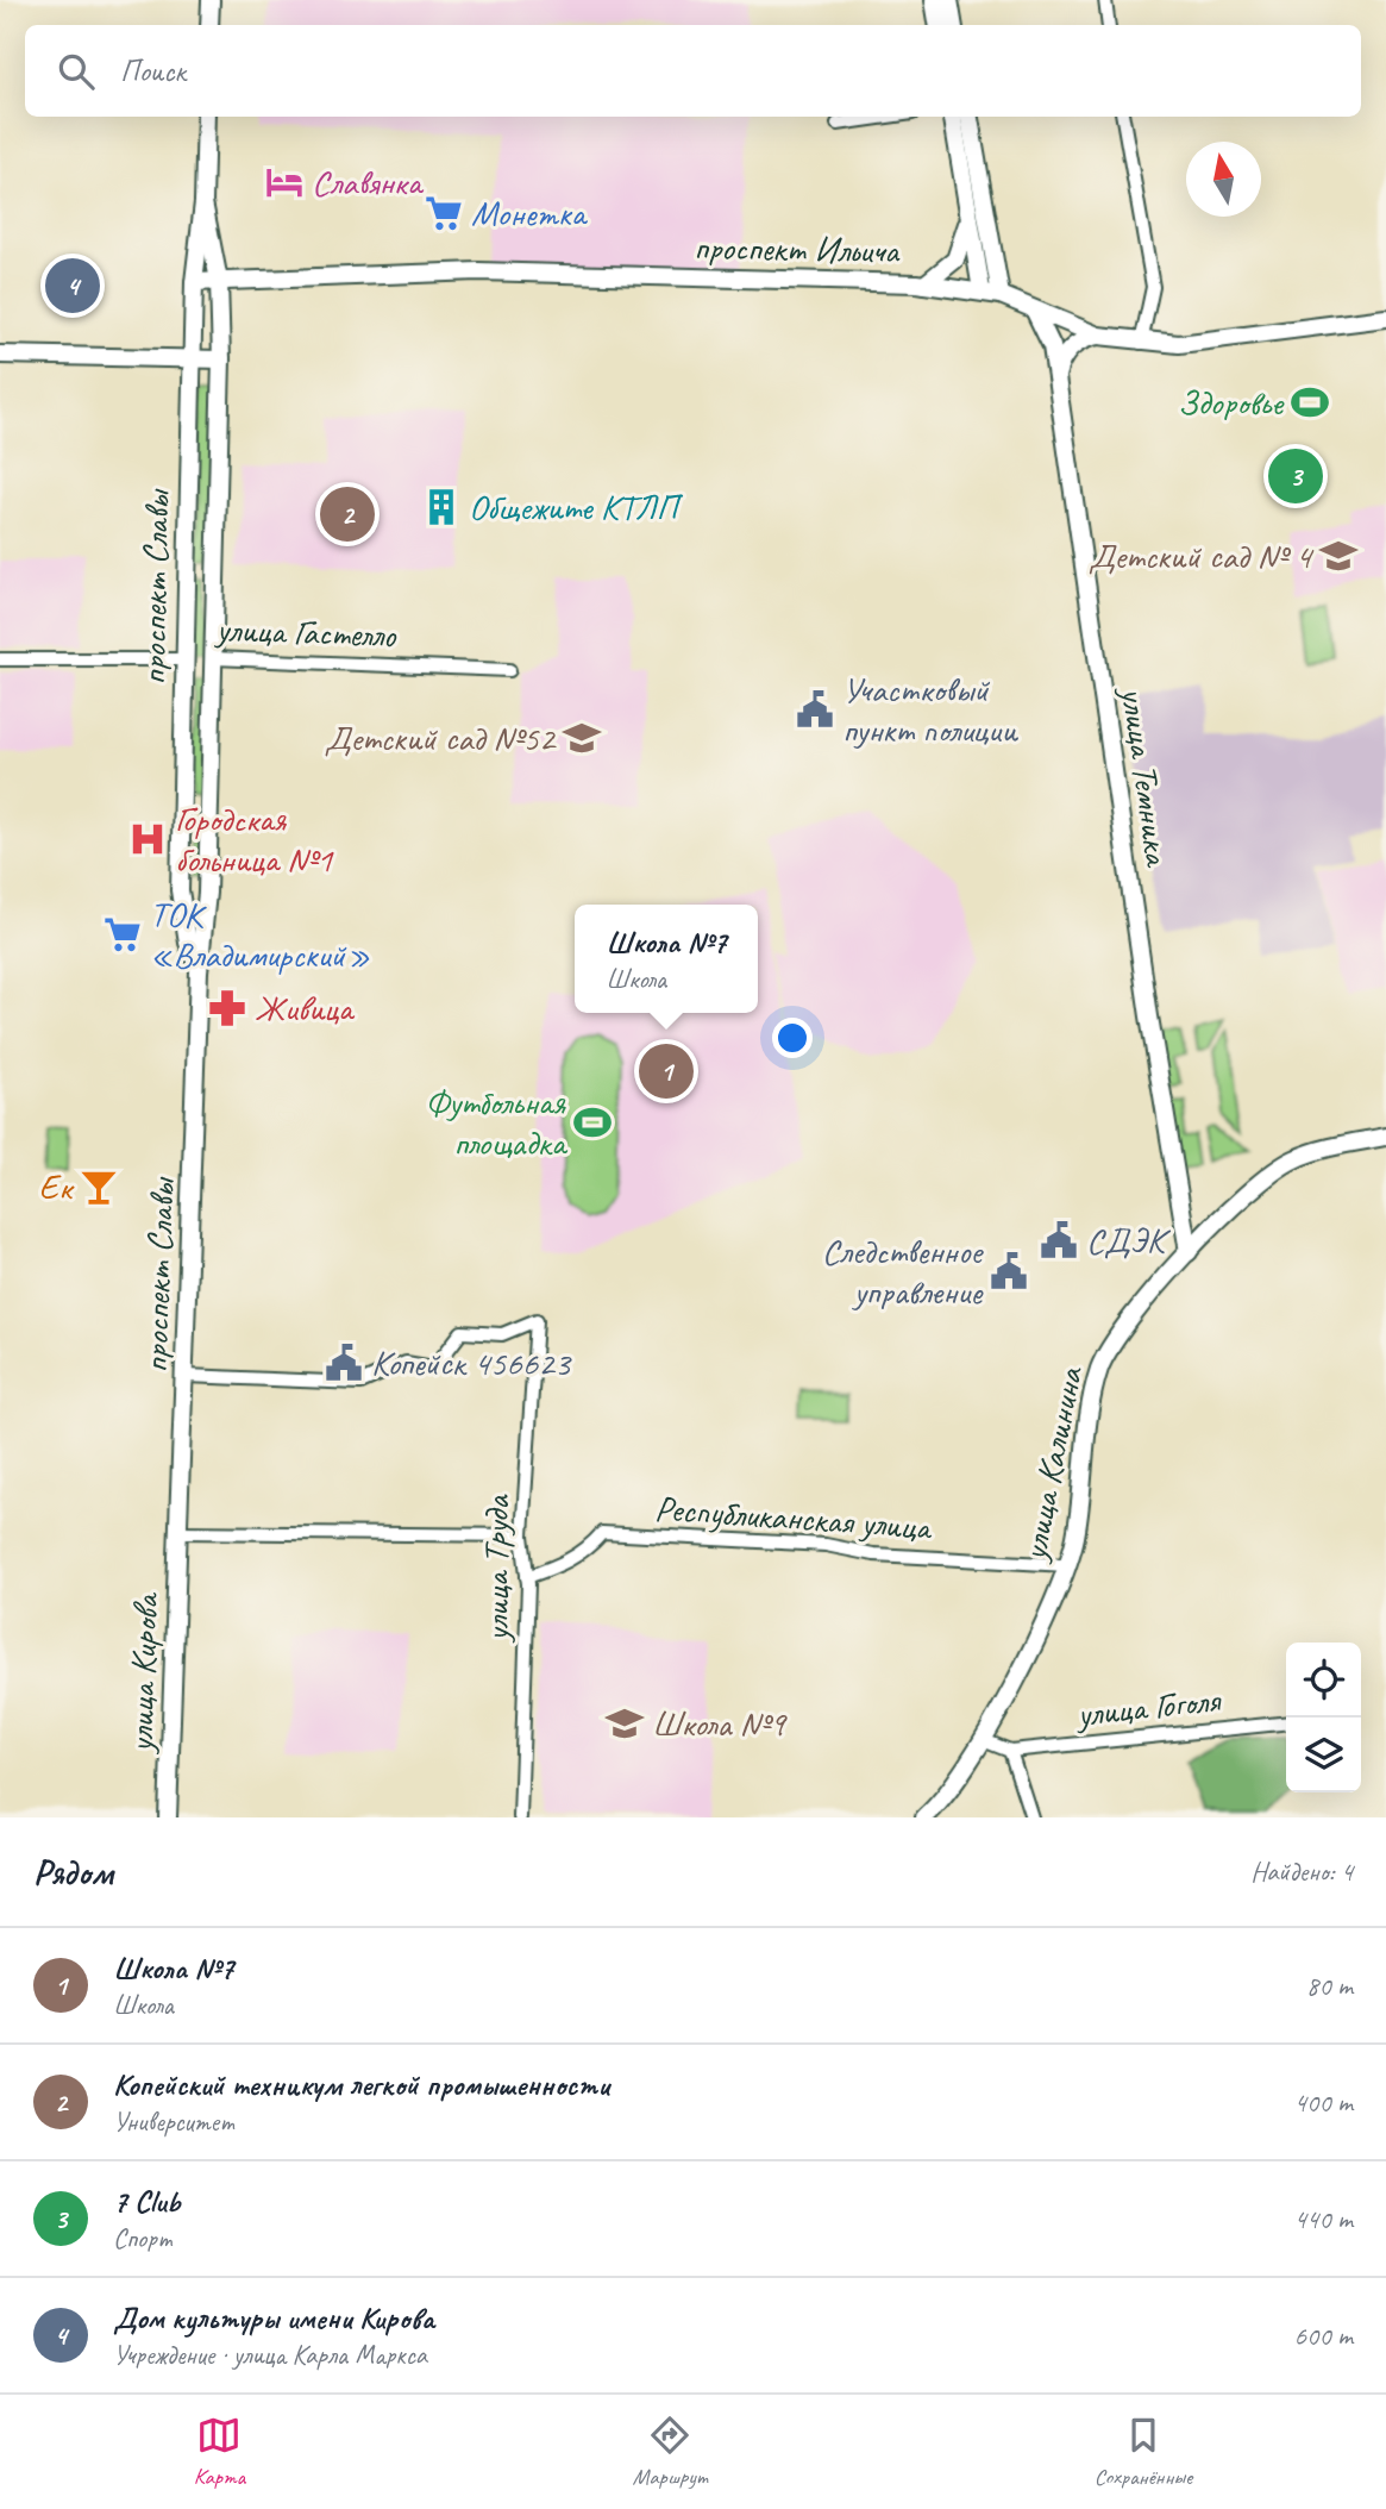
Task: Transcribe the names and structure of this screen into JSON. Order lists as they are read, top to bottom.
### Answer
{
  "streets": {
    "street": [
      "проспект Ильича",
      "проспект Славы",
      "улица Гастелло",
      "улица Темника",
      "улица Калинина",
      "Республиканская улица",
      "улица Труда",
      "улица Кирова",
      "улица Гоголя"
    ]
  },
  "crossings": [
    ["проспект Ильича", "проспект Славы"],
    ["проспект Ильича", "улица Темника"],
    ["проспект Славы", "улица Гастелло"],
    ["проспект Славы", "улица Труда"],
    ["проспект Славы", "улица Кирова"],
    ["улица Темника", "улица Калинина"],
    ["улица Калинина", "Республиканская улица"],
    ["Республиканская улица", "улица Труда"]
  ],
  "places": {
    "hotel": ["Славянка"],
    "supermarket": ["Монетка", "ТОК «Владимирский»"],
    "sports": ["Здоровье", "Футбольная площадка"],
    "building": ["Общежите КТЛП"],
    "school or university": ["Детский сад № 4", "Детский сад №52", "Школа №9"],
    "public building": [
      "Участковый пункт полиции",
      "СДЭК",
      "Следственное управление",
      "Копейск 456623"
    ],
    "hospital": ["Городская больница №1"],
    "pharmacy": ["Живица"],
    "bar": ["Ек"]
  },
  "north": "top",
  "page": {
    "search": "Поиск",
    "pins": [
      "4",
      "3",
      "2",
      "1"
    ],
    "popup": ["Школа №7", "Школа"],
    "heading": ["Рядом", "Найдено: 4"],
    "list": [
      {
        "mark": "1",
        "name": "Школа №7",
        "note": "Школа",
        "value": "80 m"
      },
      {
        "mark": "2",
        "name": "Копейский техникум легкой промышенности",
        "note": "Университет",
        "value": "400 m"
      },
      {
        "mark": "3",
        "name": "7 Club",
        "note": "Спорт",
        "value": "440 m"
      },
      {
        "mark": "4",
        "name": "Дом культуры имени Кирова",
        "note": "Учреждение · улица Карла Маркса",
        "value": "600 m"
      }
    ],
    "nav": ["Карта", "Маршрут", "Сохранённые"]
  }
}
